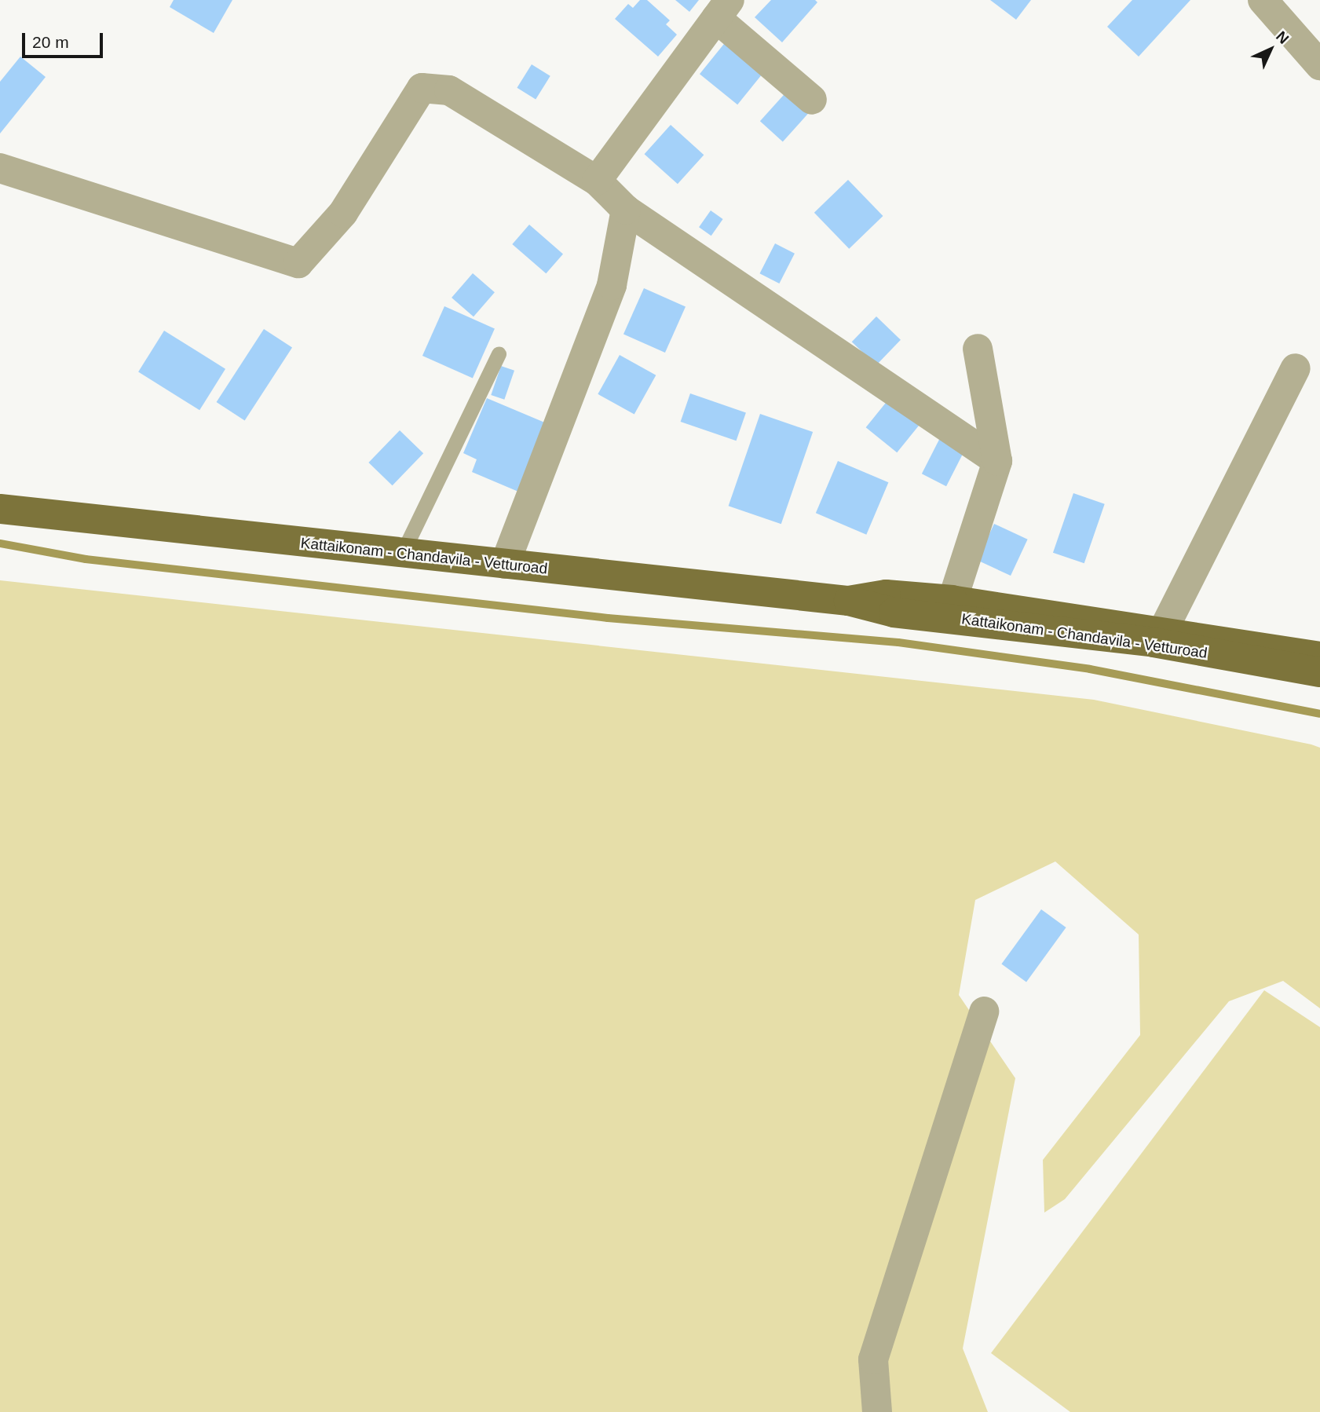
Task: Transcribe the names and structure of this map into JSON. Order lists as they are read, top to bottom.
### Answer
{
  "streets": {
    "main road": ["Kattaikonam - Chandavila - Vetturoad"]
  },
  "scale_bar": "20 m",
  "north": "top right"
}
